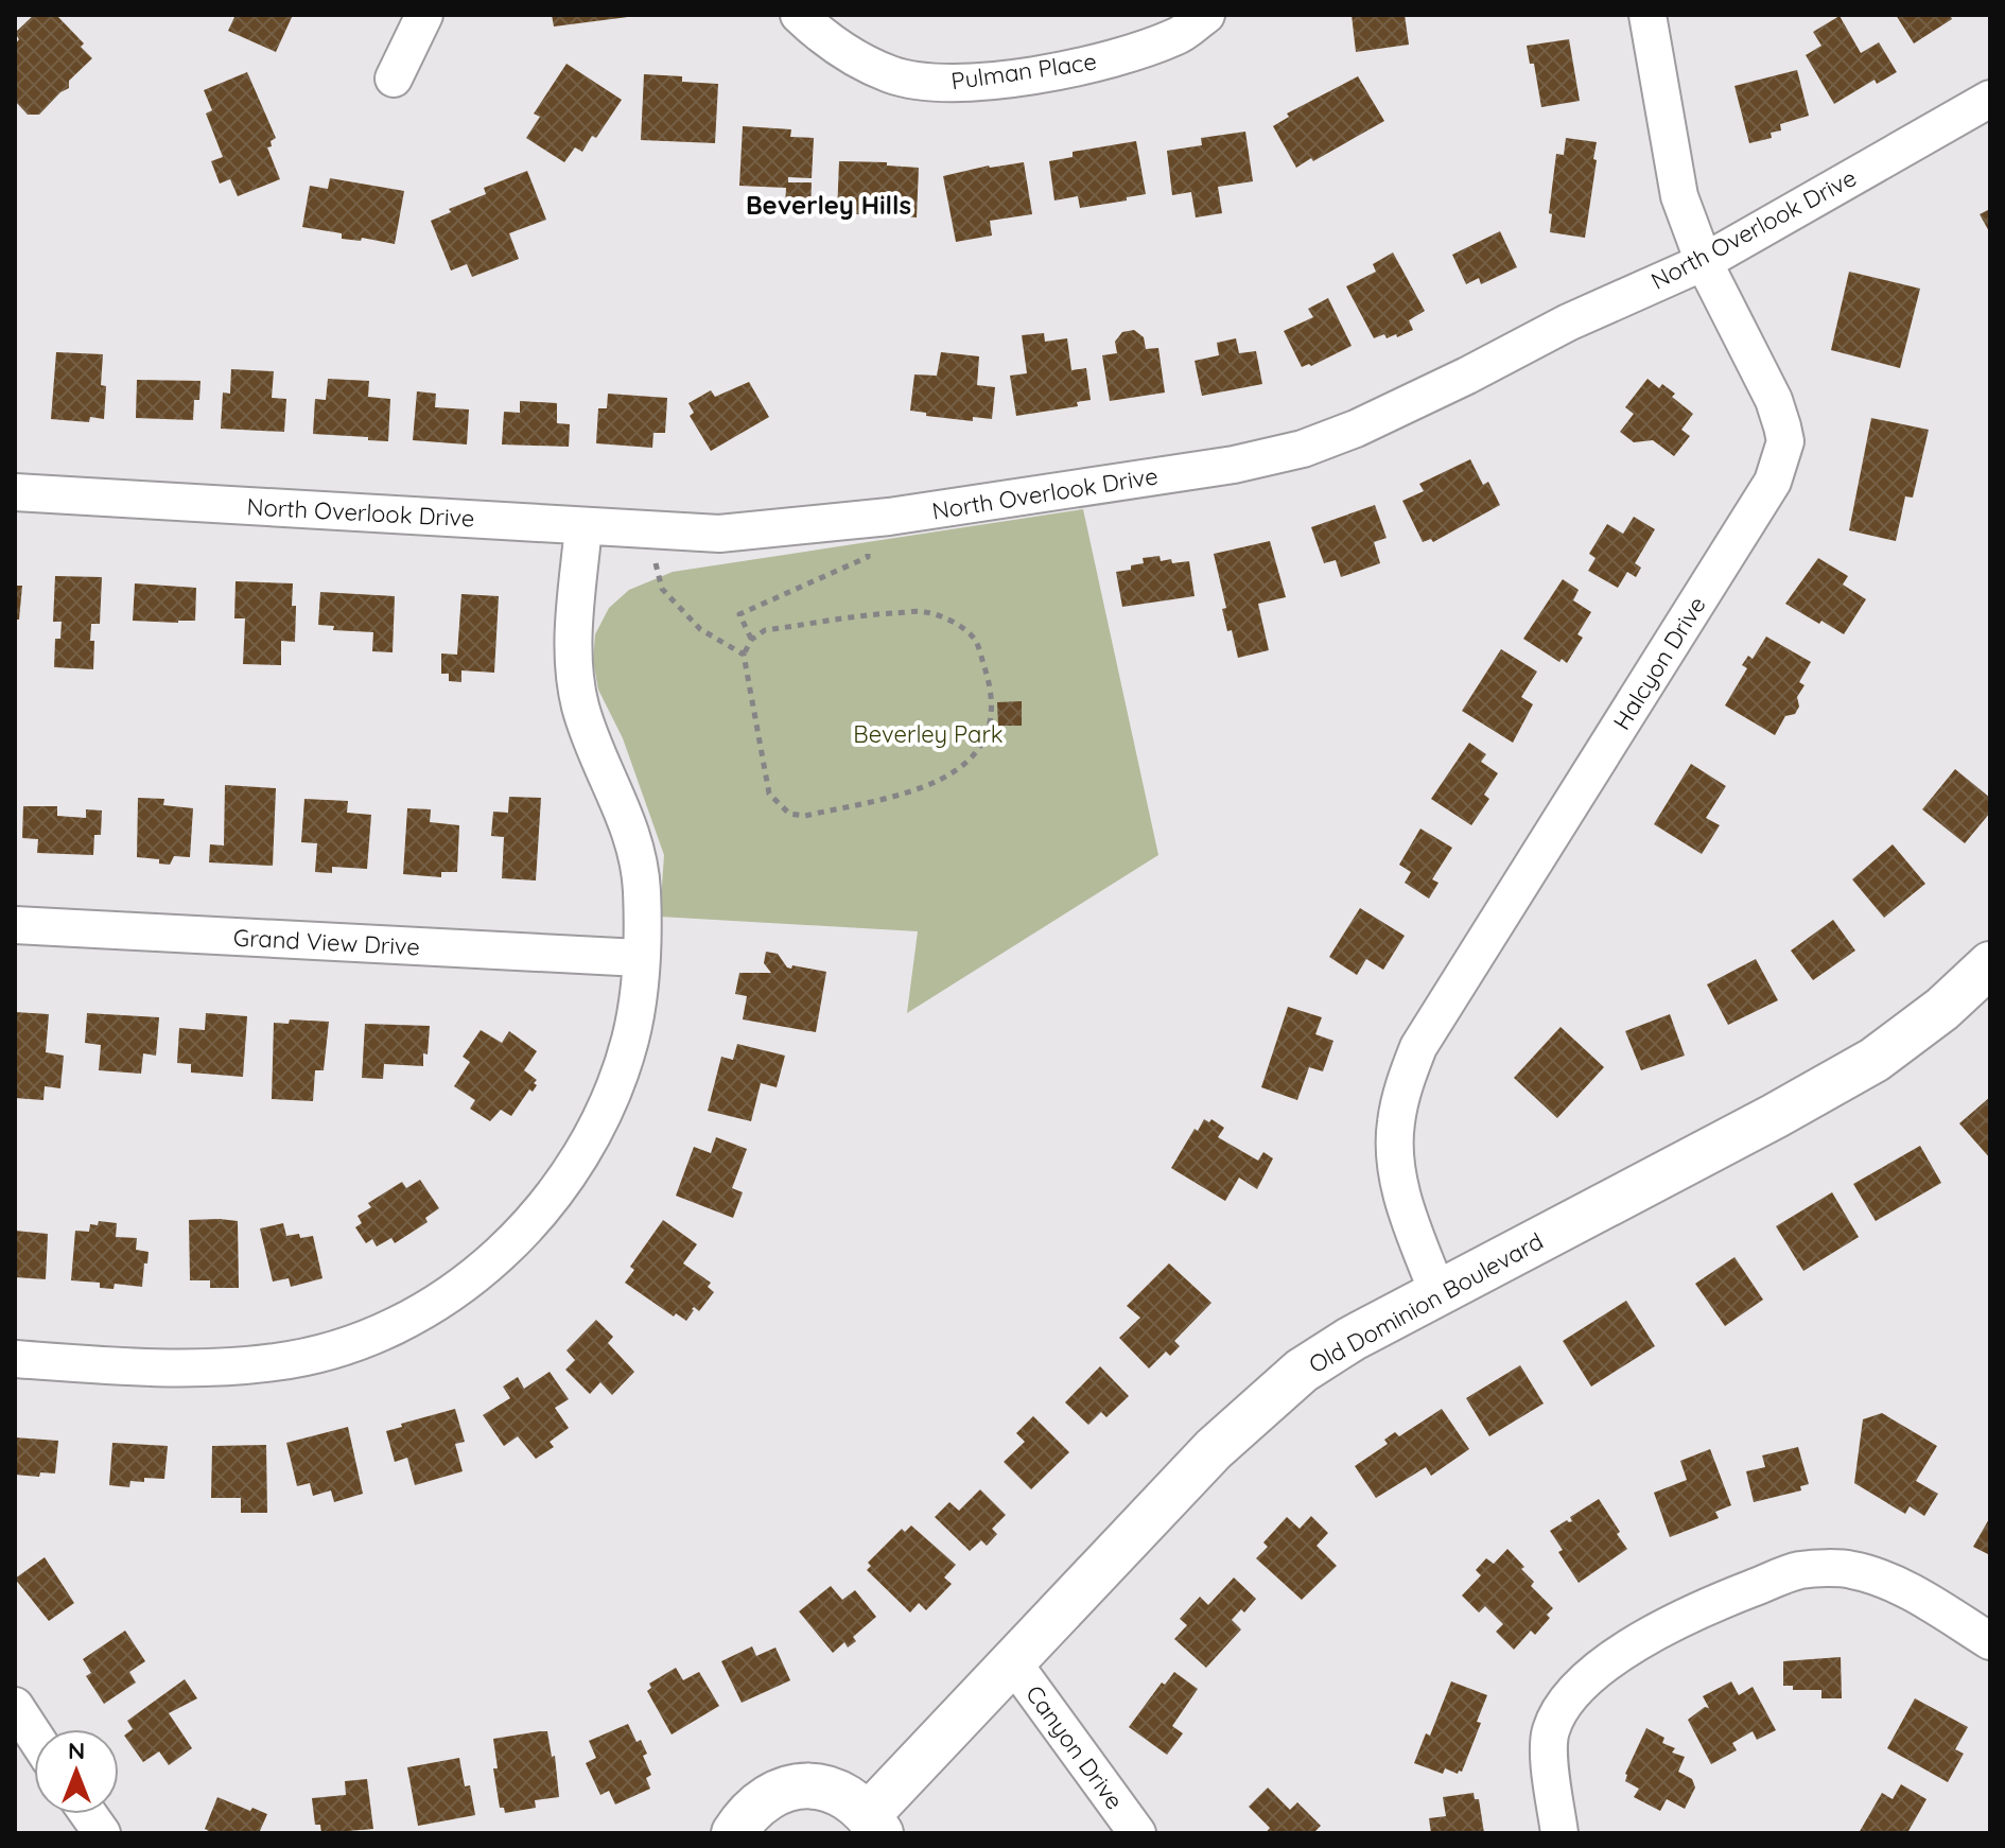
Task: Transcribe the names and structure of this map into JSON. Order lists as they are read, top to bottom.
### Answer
{
  "streets": {
    "street": [
      "Pulman Place",
      "North Overlook Drive",
      "Halcyon Drive",
      "Grand View Drive",
      "Old Dominion Boulevard",
      "Canyon Drive"
    ]
  },
  "crossings": [
    ["North Overlook Drive", "Halcyon Drive"],
    ["Halcyon Drive", "Old Dominion Boulevard"],
    ["Old Dominion Boulevard", "Canyon Drive"]
  ],
  "districts": ["Beverley Hills"],
  "parks": ["Beverley Park"],
  "north": "top"
}
